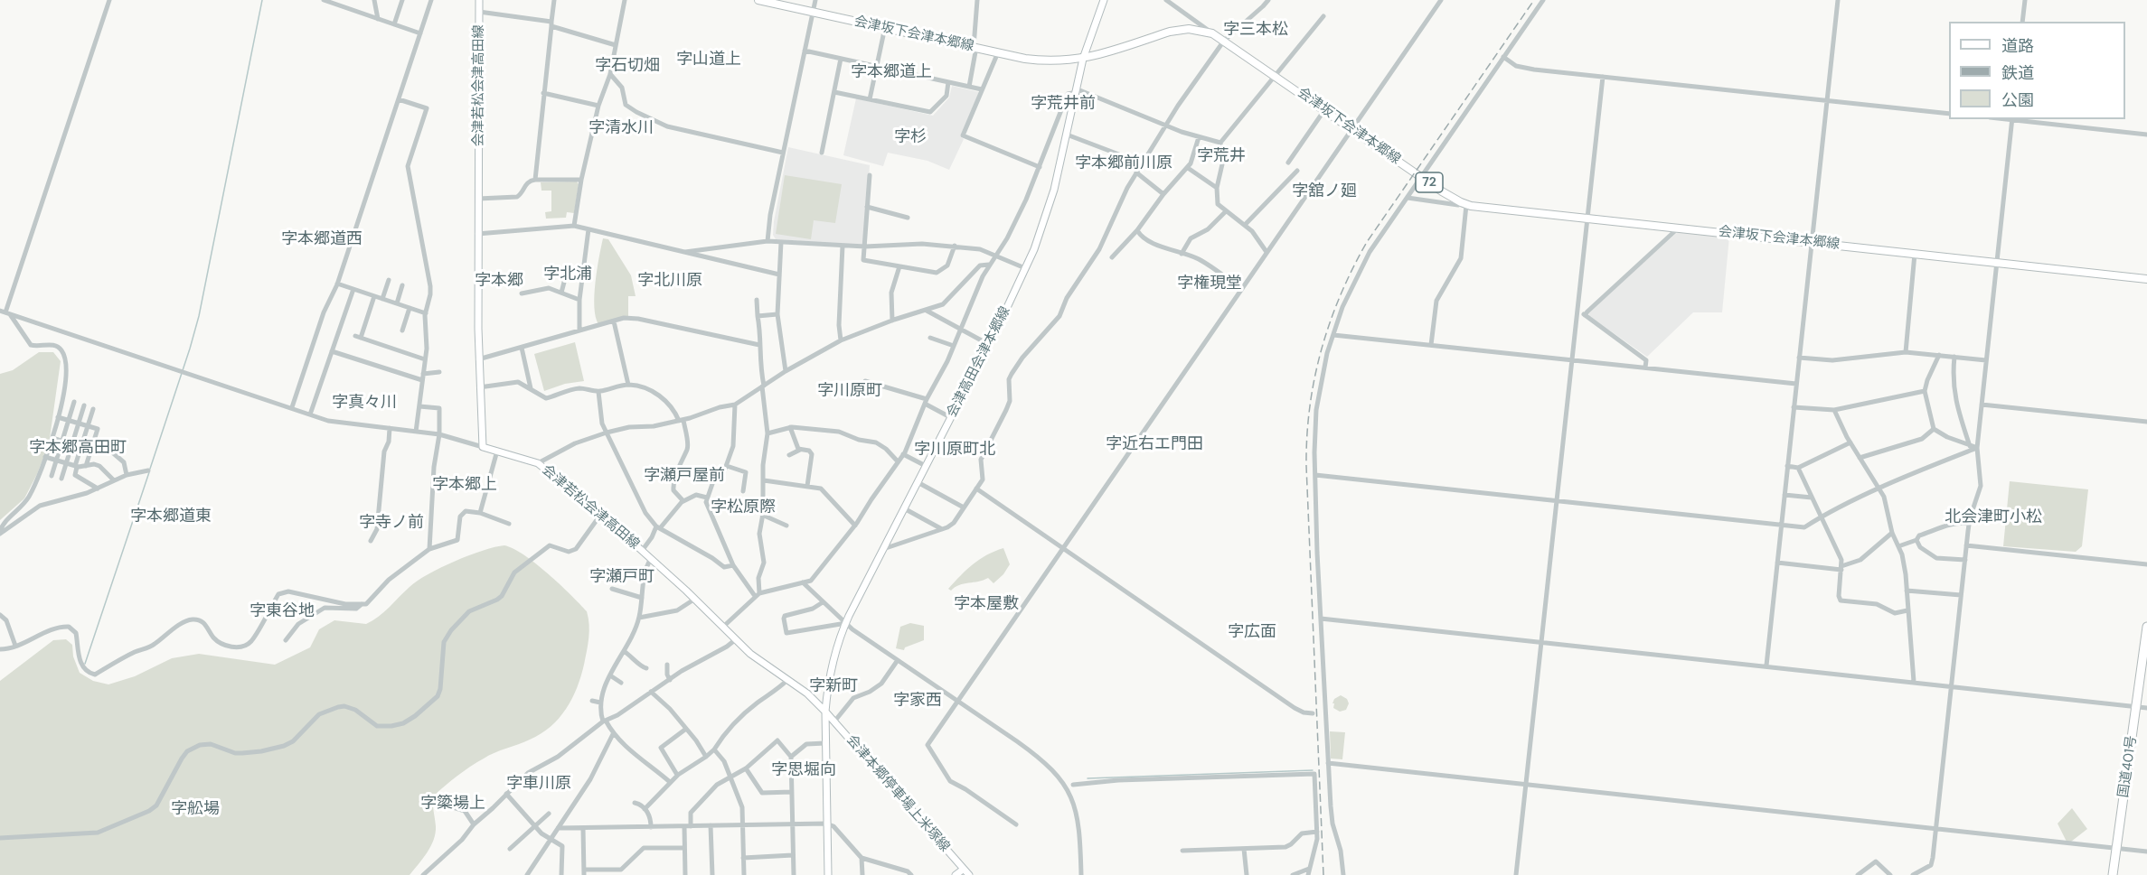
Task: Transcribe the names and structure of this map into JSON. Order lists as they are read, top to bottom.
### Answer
{
  "streets": {
    "highway": ["国道401号"],
    "main road": [
      "会津坂下会津本郷線",
      "会津若松会津高田線",
      "72",
      "会津高田会津本郷線",
      "会津本郷停車場上米塚線"
    ]
  },
  "crossings": [
    ["会津坂下会津本郷線", "会津高田会津本郷線"],
    ["会津若松会津高田線", "会津高田会津本郷線"],
    ["会津若松会津高田線", "会津本郷停車場上米塚線"],
    ["会津高田会津本郷線", "会津本郷停車場上米塚線"]
  ],
  "districts": [
    "字三本松",
    "字山道上",
    "字石切畑",
    "字本郷道上",
    "字荒井前",
    "字清水川",
    "字杉",
    "字荒井",
    "字本郷前川原",
    "字舘ノ廻",
    "字本郷道西",
    "字北浦",
    "字本郷",
    "字北川原",
    "字権現堂",
    "字川原町",
    "字真々川",
    "字近右エ門田",
    "字本郷高田町",
    "字川原町北",
    "字瀬戸屋前",
    "字本郷上",
    "字松原際",
    "字本郷道東",
    "北会津町小松",
    "字寺ノ前",
    "字瀬戸町",
    "字本屋敷",
    "字東谷地",
    "字広面",
    "字新町",
    "字家西",
    "字思堀向",
    "字車川原",
    "字簗場上",
    "字舩場"
  ],
  "legend": ["道路", "鉄道", "公園"]
}
